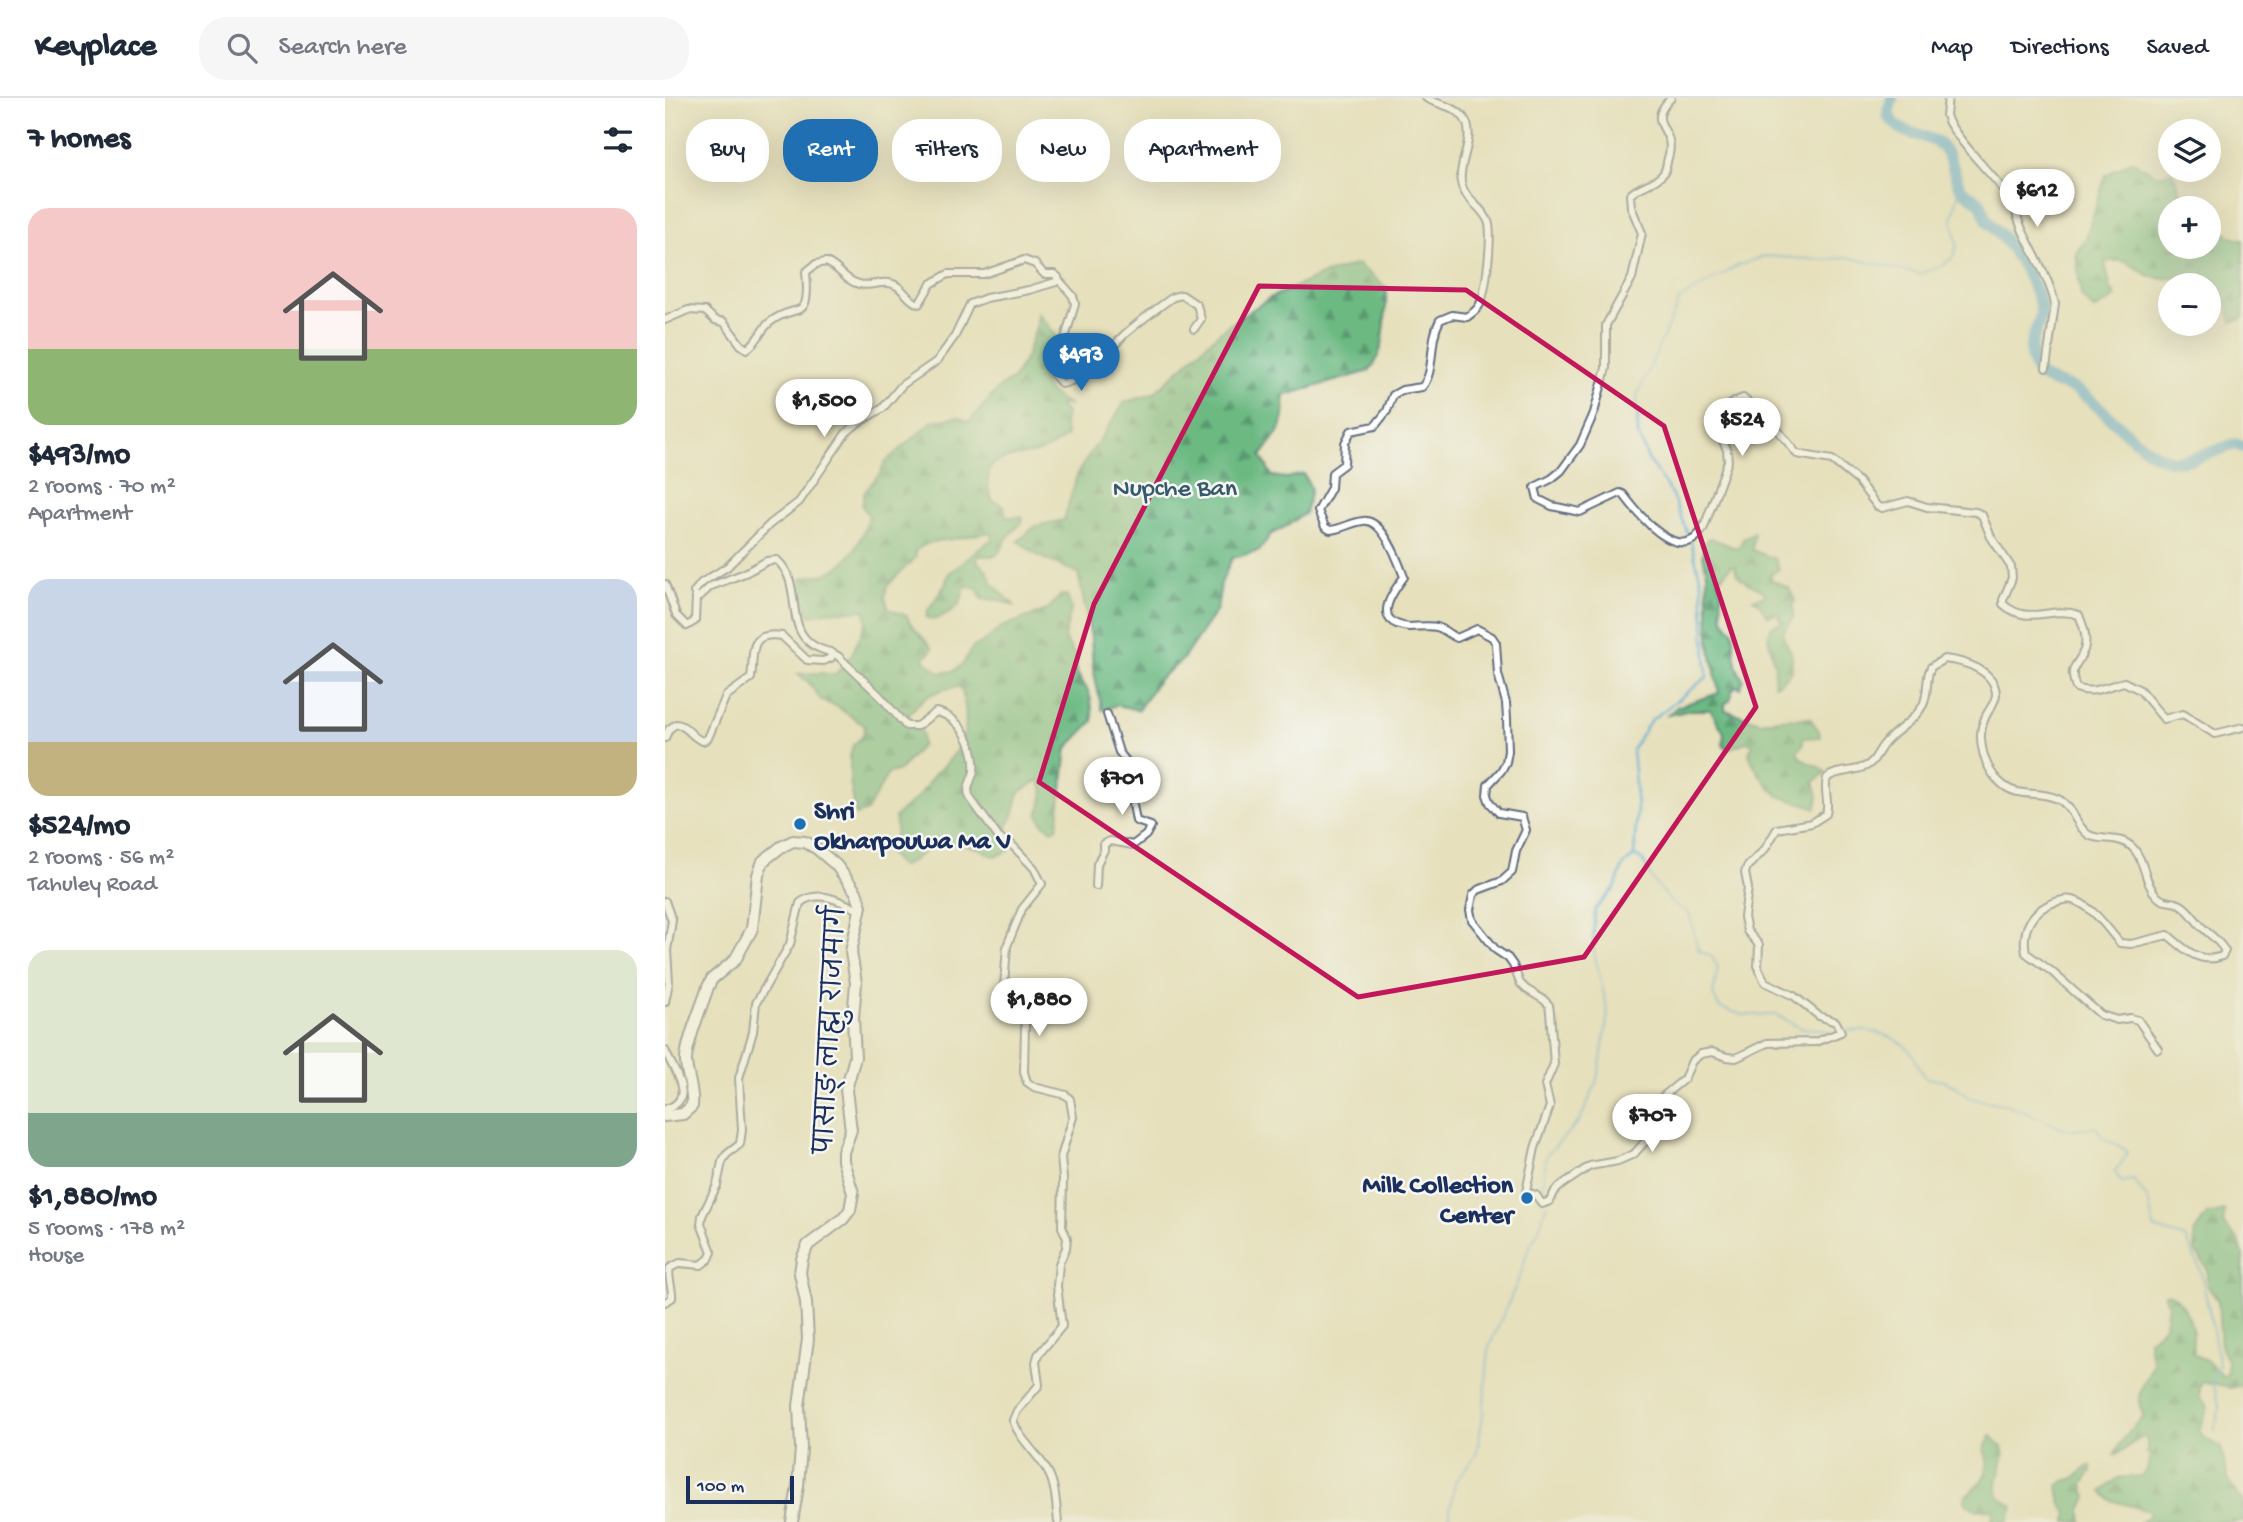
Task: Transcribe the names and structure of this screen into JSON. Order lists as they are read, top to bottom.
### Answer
{
  "streets": {
    "main road": ["पासाङ् लाह्मु राजमार्ग"]
  },
  "parks": ["Nupche Ban"],
  "places": ["Shri Okharpouwa Ma V", "Milk Collection Center"],
  "scale_bar": "100 m",
  "page": {
    "header": "Keyplace",
    "search": "Search here",
    "nav": ["Map", "Directions", "Saved"],
    "heading": "7 homes",
    "map_buttons": ["+", "−"],
    "chip": [
      "Buy",
      "Rent",
      "Filters",
      "New",
      "Apartment"
    ],
    "price": [
      "$612",
      "$493",
      "$1,500",
      "$524",
      "$701",
      "$1,880",
      "$707"
    ],
    "list": [
      {
        "name": "$493/mo",
        "note": "2 rooms · 70 m² · Apartment"
      },
      {
        "name": "$524/mo",
        "note": "2 rooms · 56 m² · Tahuley Road"
      },
      {
        "name": "$1,880/mo",
        "note": "5 rooms · 178 m² · House"
      }
    ],
    "scale": "100 m"
  }
}
